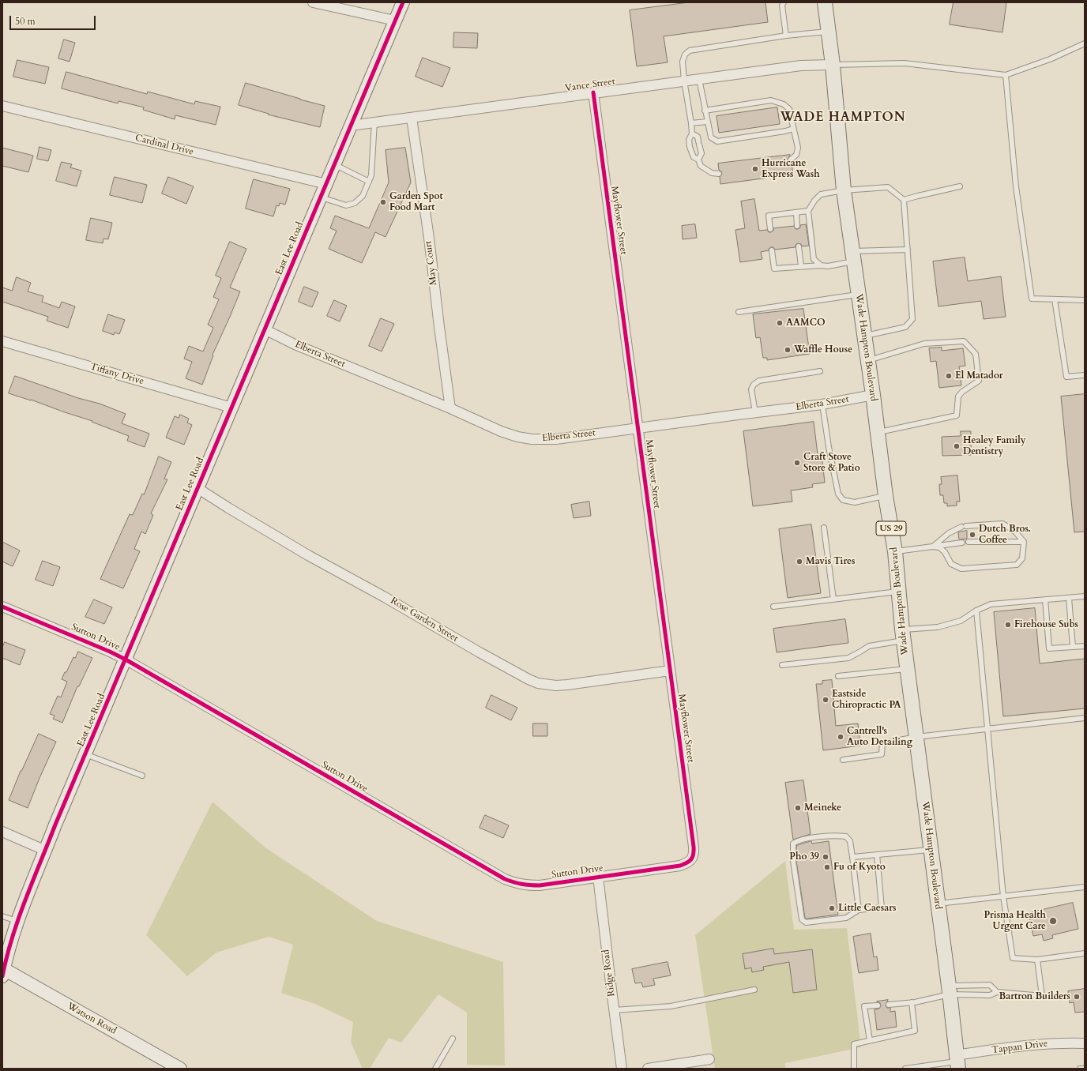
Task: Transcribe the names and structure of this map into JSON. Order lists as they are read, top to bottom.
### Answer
{
  "streets": {
    "main road": ["Wade Hampton Boulevard", "US 29"],
    "street": [
      "Vance Street",
      "Cardinal Drive",
      "Mayflower Street",
      "East Lee Road",
      "May Court",
      "Elberta Street",
      "Tiffany Drive",
      "Rose Garden Street",
      "Sutton Drive",
      "Ridge Road",
      "Watson Road",
      "Tappan Drive"
    ]
  },
  "crossings": [
    ["Vance Street", "Mayflower Street"],
    ["Vance Street", "East Lee Road"],
    ["Vance Street", "May Court"],
    ["Vance Street", "Wade Hampton Boulevard"],
    ["Cardinal Drive", "East Lee Road"],
    ["Mayflower Street", "Elberta Street"],
    ["Mayflower Street", "Rose Garden Street"],
    ["Mayflower Street", "Sutton Drive"],
    ["East Lee Road", "Elberta Street"],
    ["East Lee Road", "Tiffany Drive"],
    ["East Lee Road", "Rose Garden Street"],
    ["East Lee Road", "Sutton Drive"],
    ["East Lee Road", "Watson Road"],
    ["May Court", "Elberta Street"],
    ["Wade Hampton Boulevard", "Elberta Street"],
    ["Wade Hampton Boulevard", "Tappan Drive"],
    ["Sutton Drive", "Ridge Road"]
  ],
  "districts": ["WADE HAMPTON"],
  "places": [
    "Hurricane Express Wash",
    "Garden Spot Food Mart",
    "AAMCO",
    "Waffle House",
    "El Matador",
    "Healey Family Dentistry",
    "Craft Stove Store & Patio",
    "Dutch Bros. Coffee",
    "Mavis Tires",
    "Firehouse Subs",
    "Eastside Chiropractic PA",
    "Cantrell's Auto Detailing",
    "Meineke",
    "Pho 39",
    "Fu of Kyoto",
    "Little Caesars",
    "Prisma Health Urgent Care",
    "Bartron Builders"
  ],
  "scale_bar": "50 m"
}
